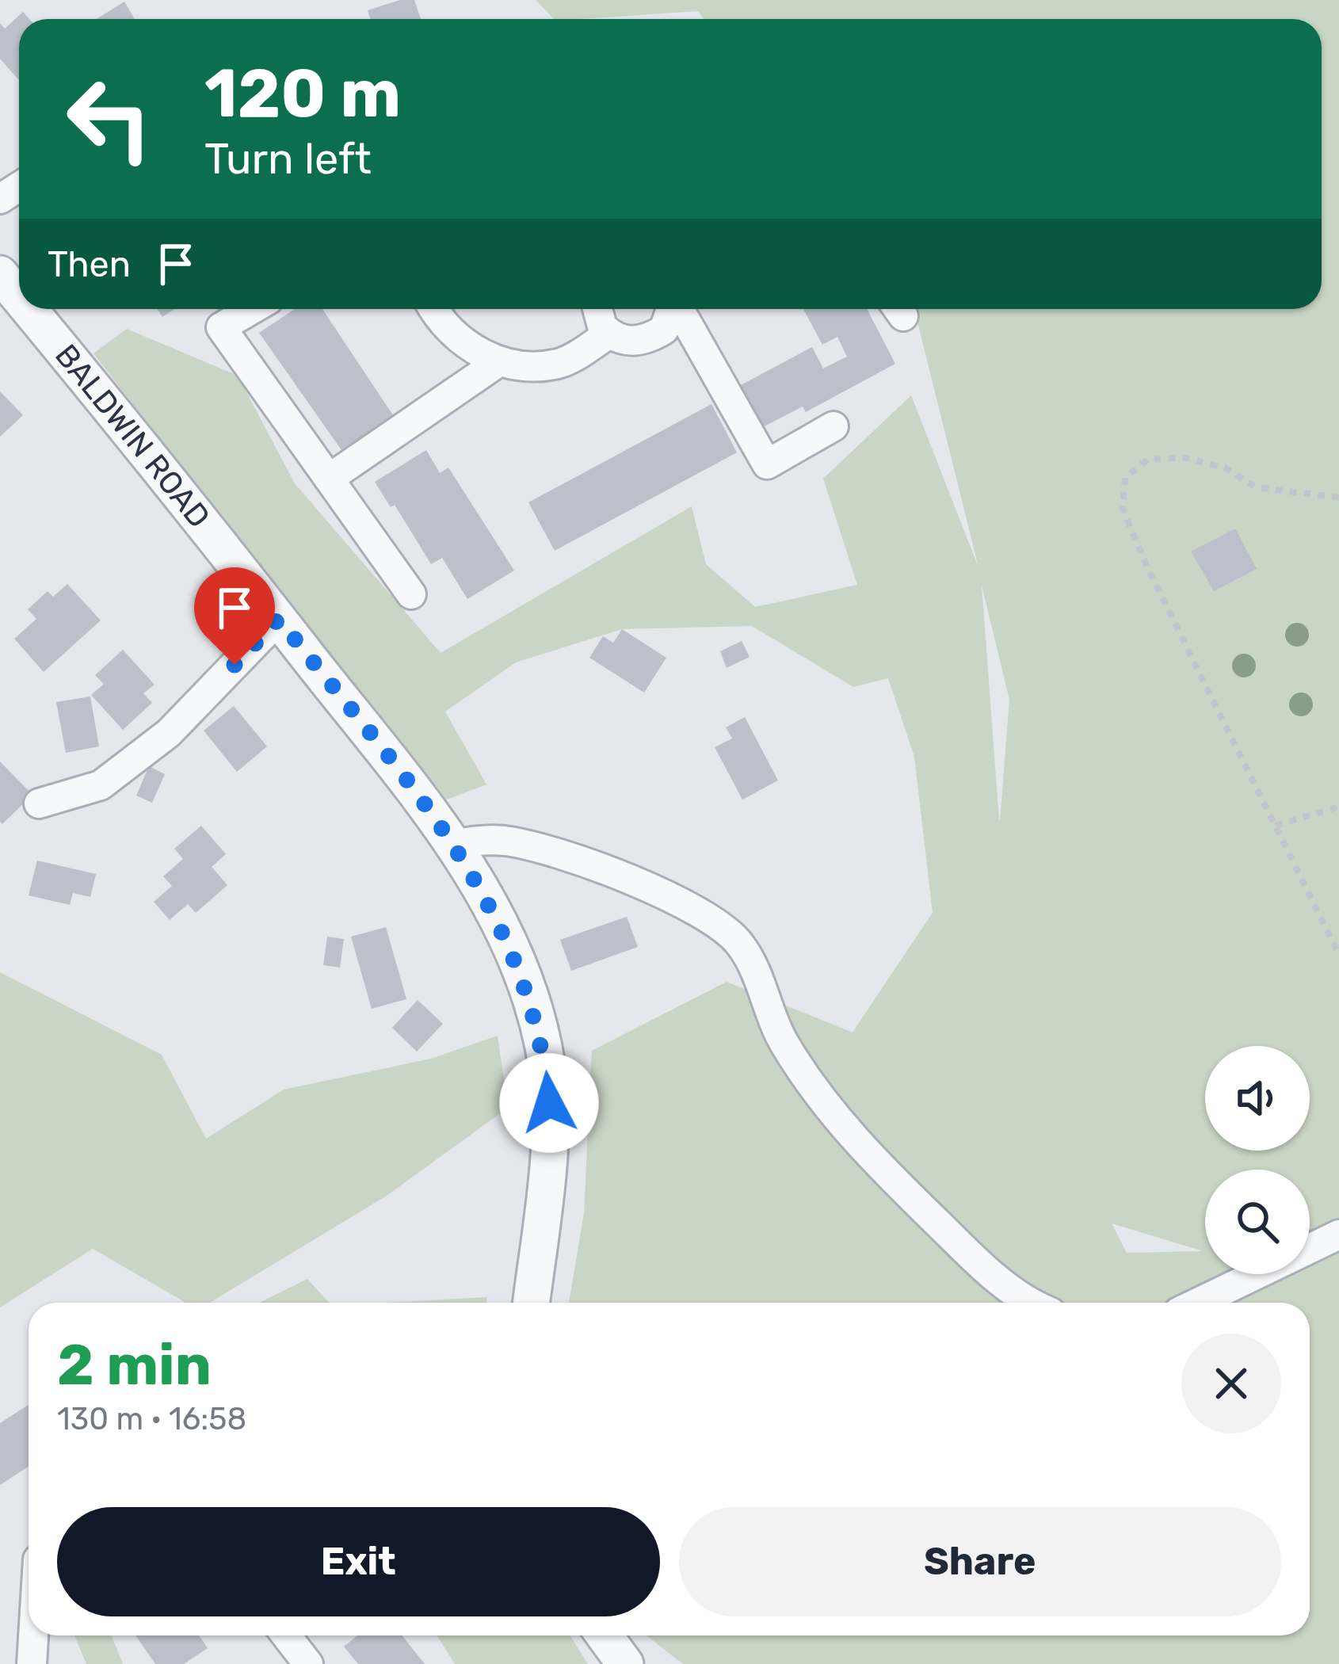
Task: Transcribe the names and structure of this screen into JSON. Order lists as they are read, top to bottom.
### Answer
{
  "streets": {
    "street": ["BALDWIN ROAD"]
  },
  "page": {
    "turn": ["120 m", "Turn left"],
    "then": "Then",
    "heading": ["2 min", "130 m · 16:58"],
    "buttons": ["Exit", "Share"]
  }
}
